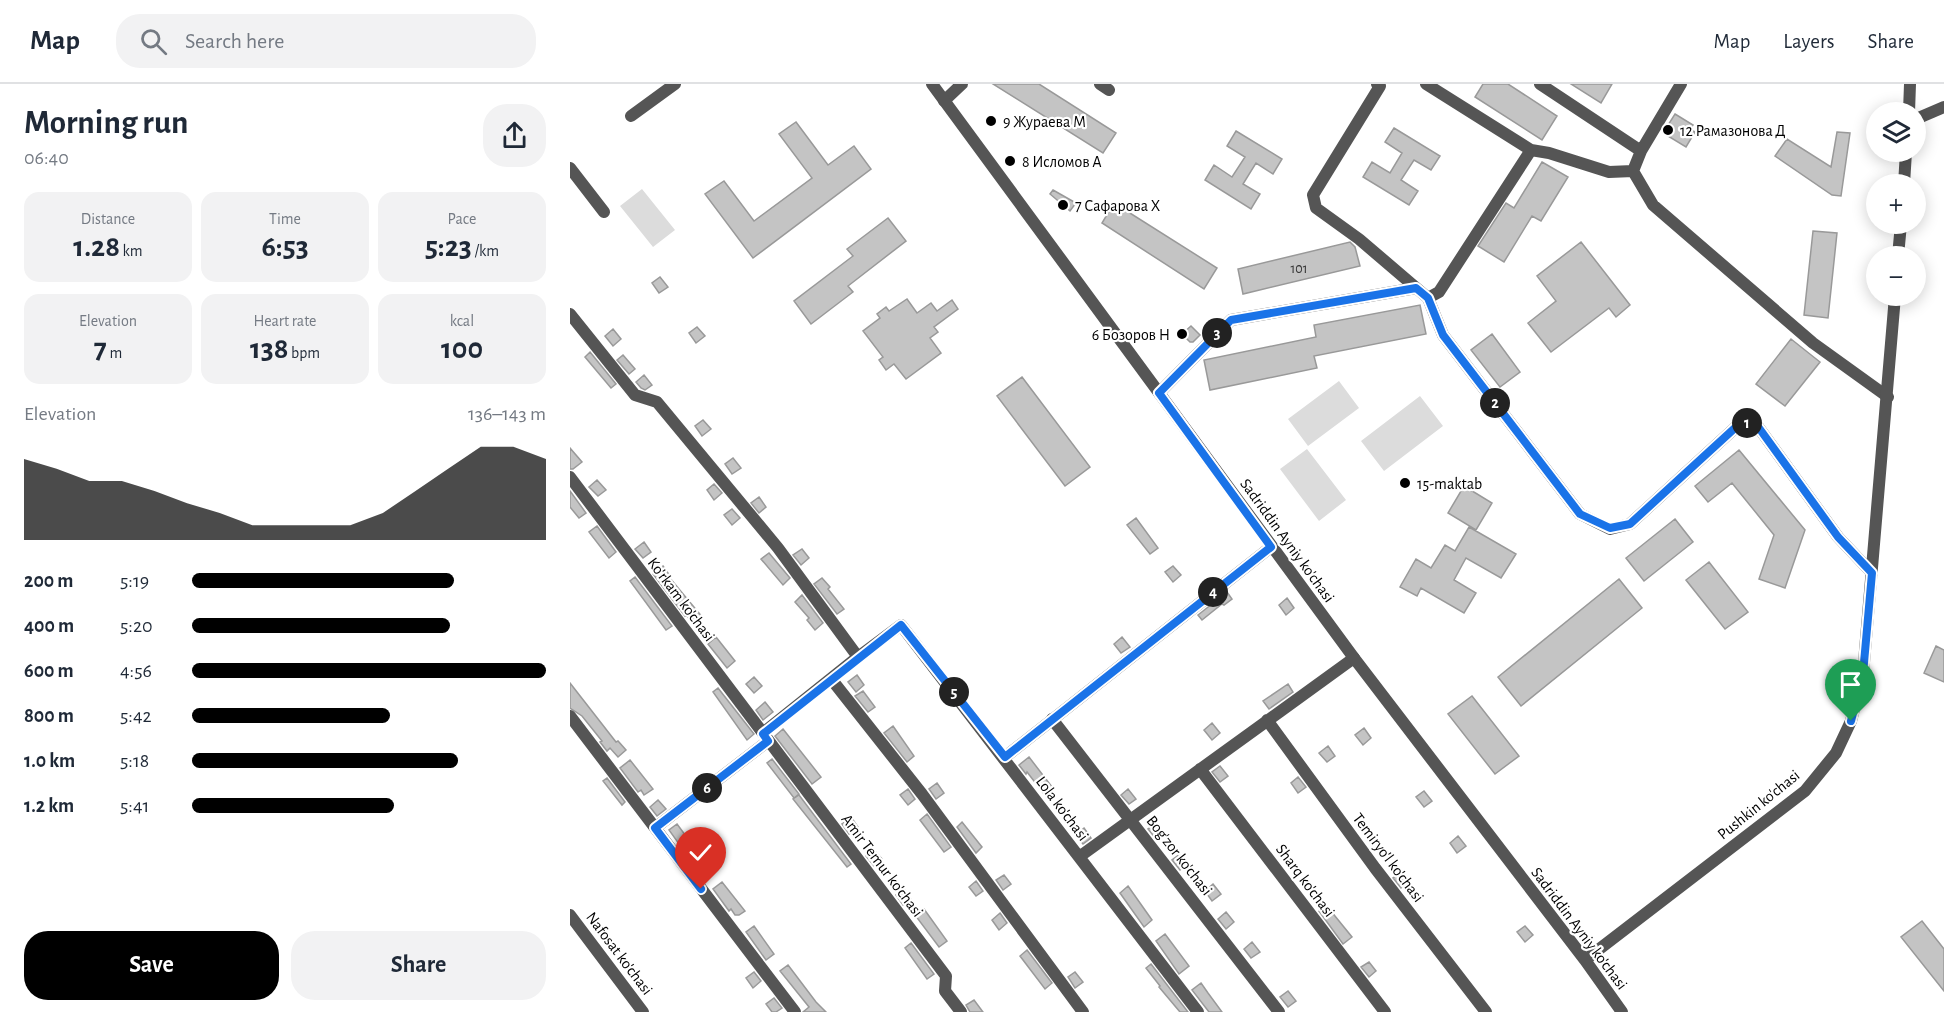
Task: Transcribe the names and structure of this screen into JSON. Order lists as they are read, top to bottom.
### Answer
{
  "streets": {
    "street": [
      "Sadriddin Ayniy ko'chasi",
      "Ko'rkam ko'chasi",
      "Pushkin ko'chasi",
      "Lola ko'chasi",
      "Bog'zor ko'chasi",
      "Temiryo'l ko'chasi",
      "Amir Temur ko'chasi",
      "Sharq ko'chasi",
      "Nafosat ko'chasi"
    ]
  },
  "crossings": [
    ["Sadriddin Ayniy ko'chasi", "Pushkin ko'chasi"],
    ["Ko'rkam ko'chasi", "Amir Temur ko'chasi"]
  ],
  "places": [
    "9 Жураева М",
    "12 Рамазонова Д",
    "8 Исломов А",
    "7 Сафарова Х",
    "6 Бозоров Н",
    "15-maktab"
  ],
  "house_numbers": ["101"],
  "page": {
    "header": "Map",
    "search": "Search here",
    "nav": ["Map", "Layers", "Share"],
    "heading": ["Morning run", "06:40"],
    "map_buttons": ["+", "−"],
    "stats": [
      ["Distance", "1.28 km"],
      ["Time", "6:53"],
      ["Pace", "5:23 /km"],
      ["Elevation", "7 m"],
      ["Heart rate", "138 bpm"],
      ["kcal", "100"]
    ],
    "pins": [
      "3",
      "2",
      "1",
      "4",
      "5",
      "6"
    ],
    "chart": ["Elevation", "136–143 m"],
    "list": [
      {
        "name": "200 m",
        "note": "5:19"
      },
      {
        "name": "400 m",
        "note": "5:20"
      },
      {
        "name": "600 m",
        "note": "4:56"
      },
      {
        "name": "800 m",
        "note": "5:42"
      },
      {
        "name": "1.0 km",
        "note": "5:18"
      },
      {
        "name": "1.2 km",
        "note": "5:41"
      }
    ],
    "buttons": ["Save", "Share"]
  }
}
